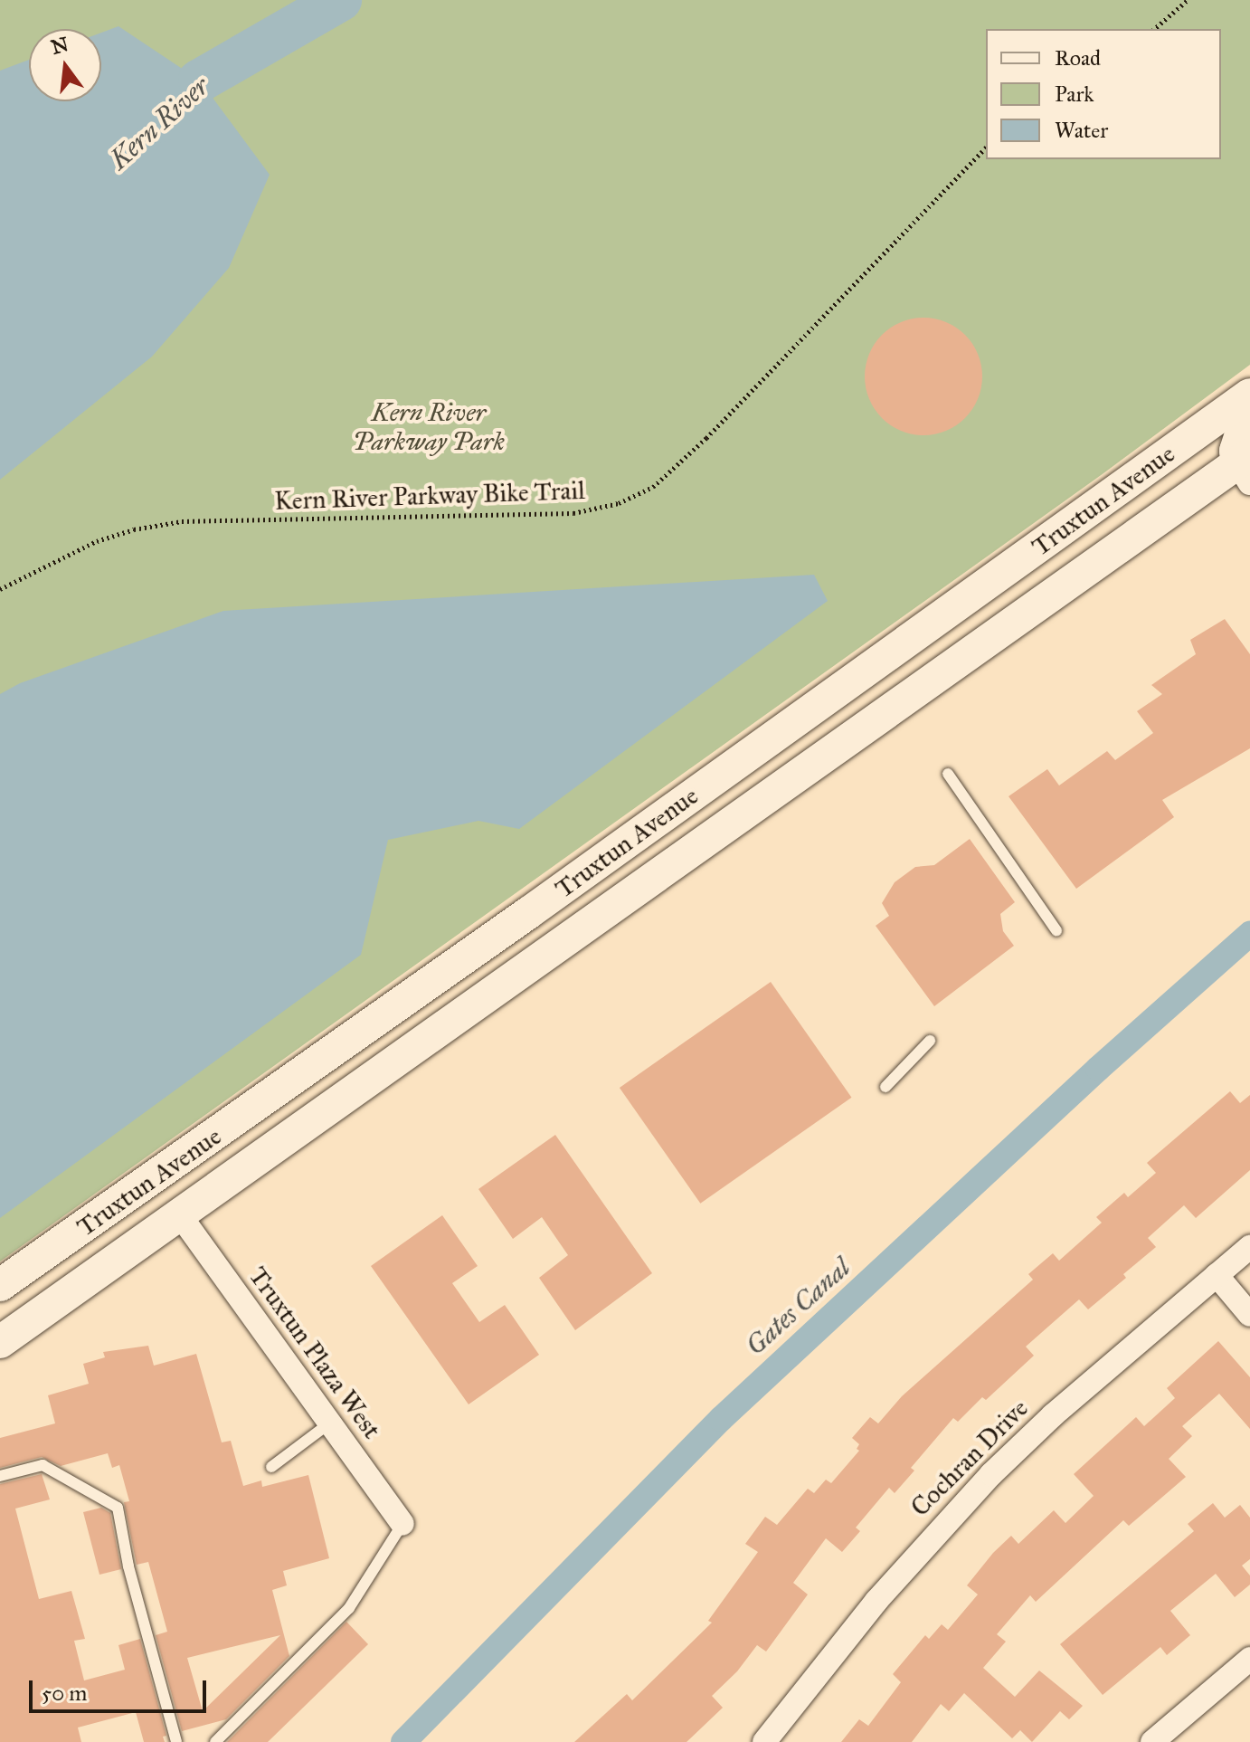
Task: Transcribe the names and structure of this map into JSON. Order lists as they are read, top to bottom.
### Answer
{
  "streets": {
    "main road": ["Truxtun Avenue"],
    "street": ["Truxtun Plaza West", "Cochran Drive"],
    "path": ["Kern River Parkway Bike Trail"]
  },
  "crossings": [
    ["Truxtun Avenue", "Truxtun Plaza West"]
  ],
  "water": ["Kern River", "Gates Canal"],
  "parks": ["Kern River Parkway Park"],
  "legend": ["Road", "Park", "Water"],
  "scale_bar": "50 m",
  "north": "top"
}
